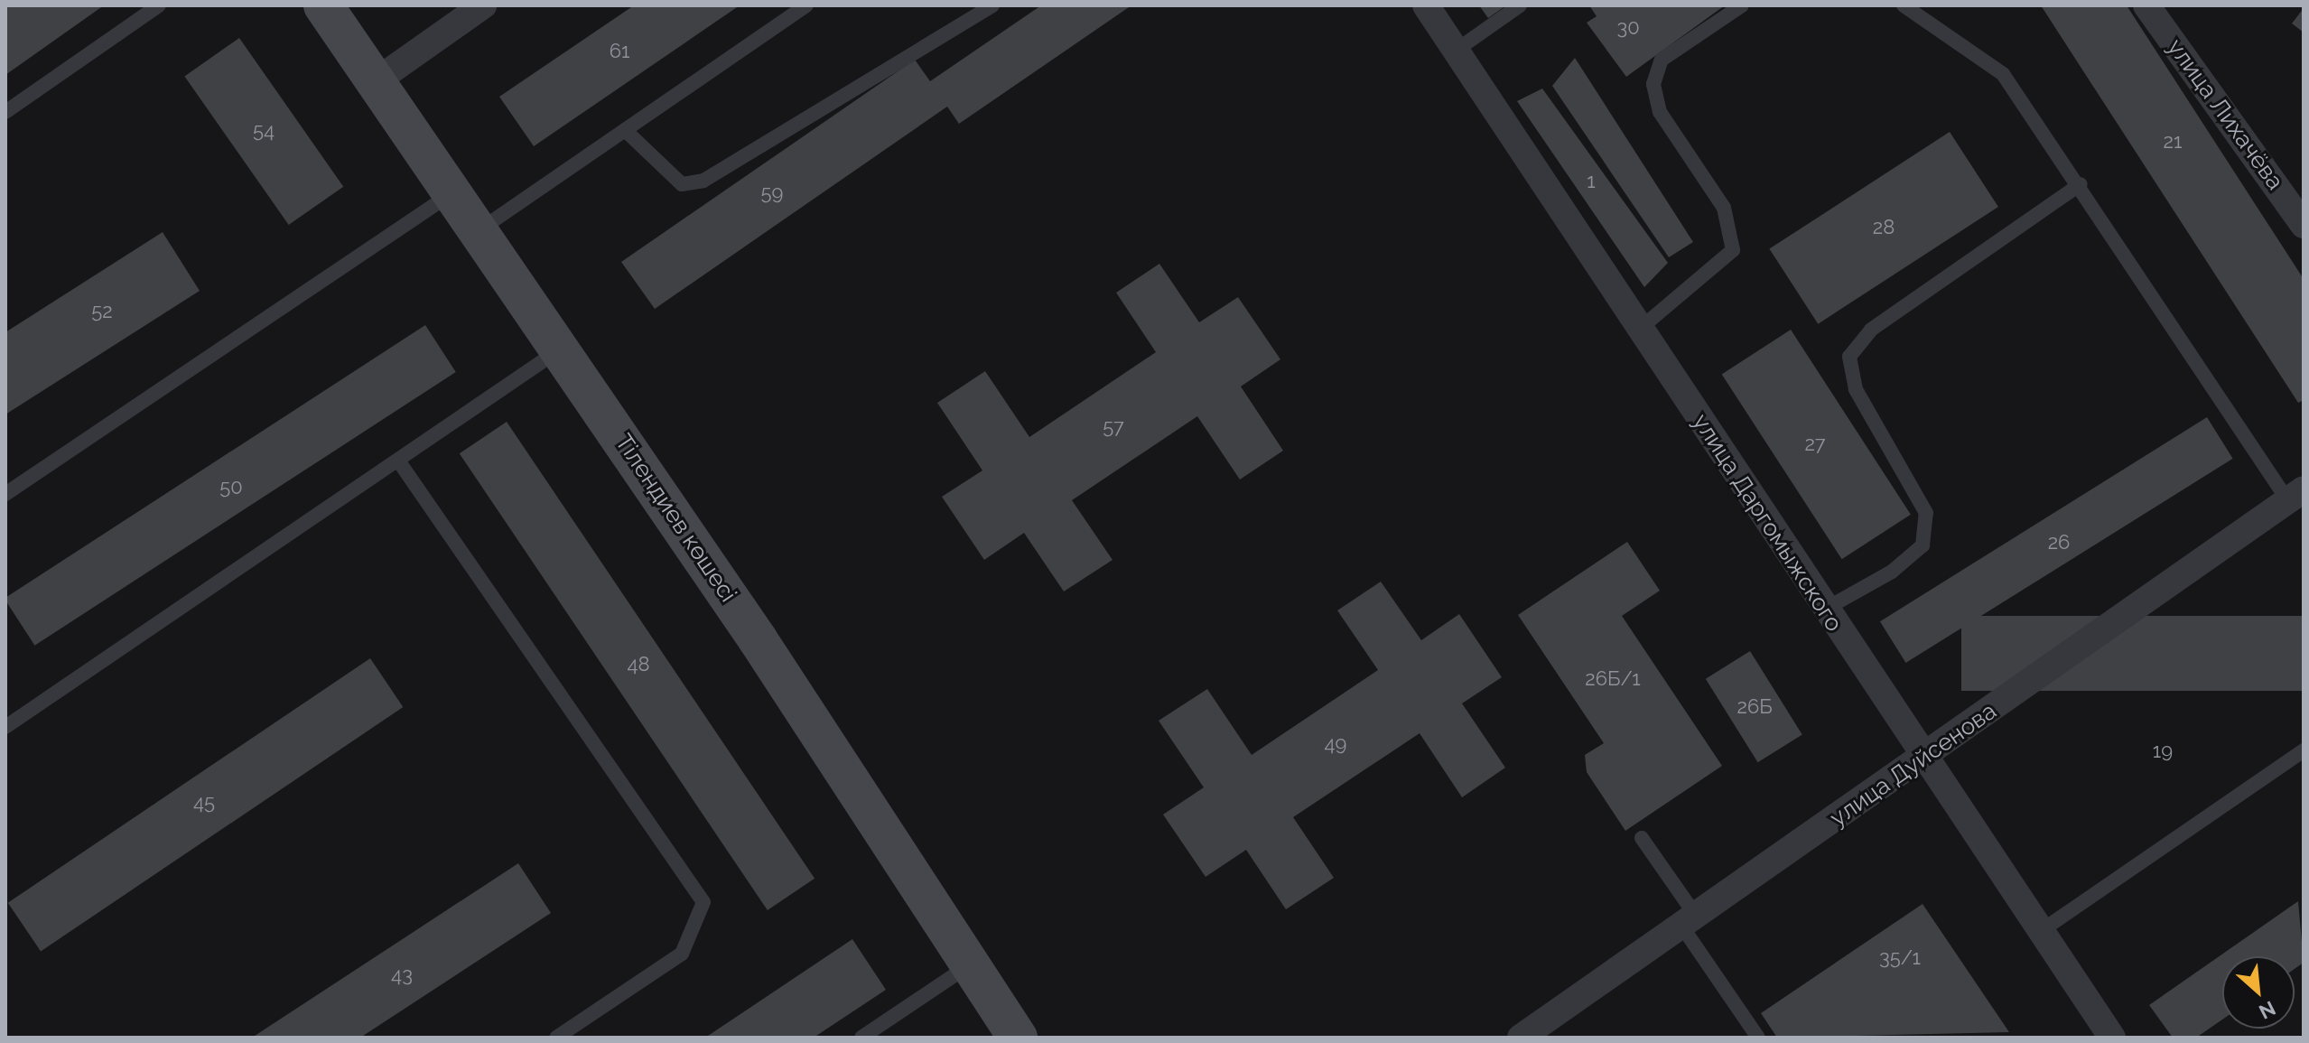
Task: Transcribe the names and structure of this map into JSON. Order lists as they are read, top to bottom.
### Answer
{
  "streets": {
    "street": [
      "улица Лихачёва",
      "Тілендиев көшесі",
      "улица Даргомыжского",
      "улица Дуйсенова"
    ]
  },
  "crossings": [
    ["улица Даргомыжского", "улица Дуйсенова"]
  ],
  "house_numbers": [
    "30",
    "61",
    "54",
    "21",
    "1",
    "59",
    "28",
    "52",
    "57",
    "27",
    "50",
    "26",
    "48",
    "26Б/1",
    "26Б",
    "49",
    "19",
    "45",
    "35/1",
    "43"
  ],
  "north": "bottom right"
}
